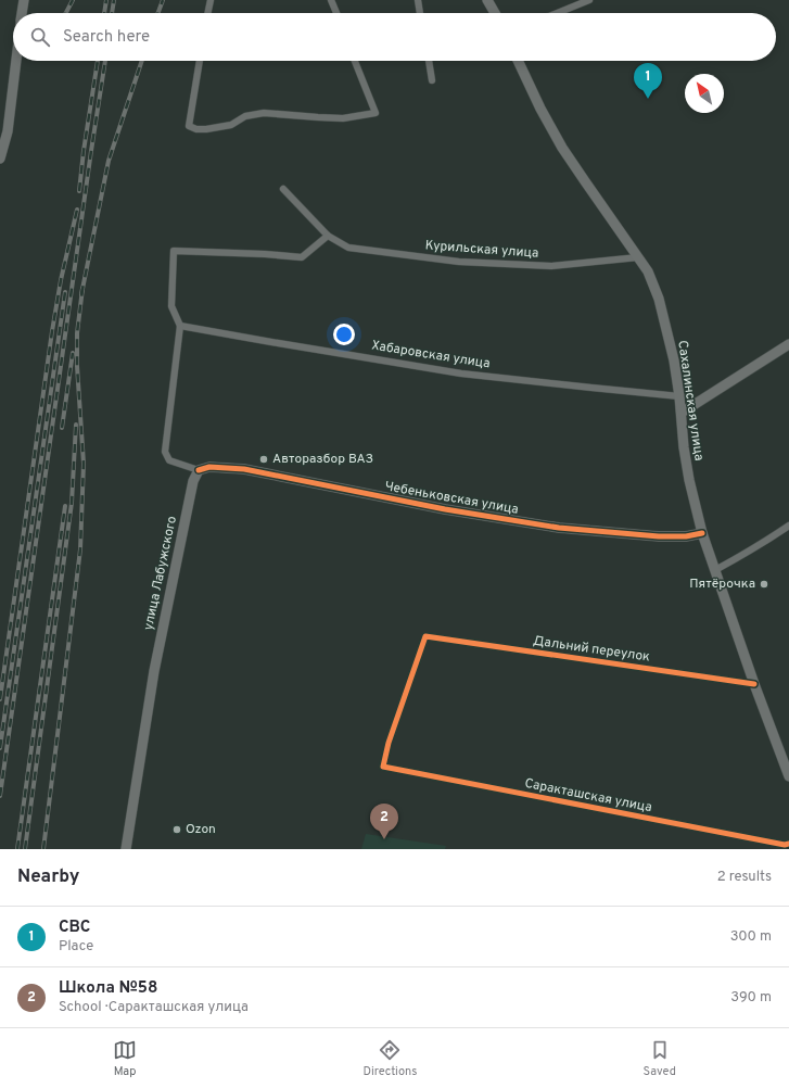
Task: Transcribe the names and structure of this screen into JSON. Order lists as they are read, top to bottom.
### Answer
{
  "streets": {
    "street": [
      "Курильская улица",
      "Хабаровская улица",
      "Сахалинская улица",
      "Чебеньковская улица",
      "улица Лабужского",
      "Дальний переулок",
      "Саракташская улица"
    ]
  },
  "crossings": [
    ["Курильская улица", "Сахалинская улица"],
    ["Хабаровская улица", "Сахалинская улица"],
    ["Сахалинская улица", "Чебеньковская улица"],
    ["Сахалинская улица", "Дальний переулок"],
    ["Чебеньковская улица", "улица Лабужского"],
    ["Дальний переулок", "Саракташская улица"]
  ],
  "places": ["Авторазбор ВАЗ", "Пятёрочка", "Ozon"],
  "north": "top left",
  "page": {
    "search": "Search here",
    "pins": ["1", "2"],
    "heading": ["Nearby", "2 results"],
    "list": [
      {
        "mark": "1",
        "name": "СВС",
        "note": "Place",
        "value": "300 m"
      },
      {
        "mark": "2",
        "name": "Школа №58",
        "note": "School · Саракташская улица",
        "value": "390 m"
      }
    ],
    "nav": ["Map", "Directions", "Saved"]
  }
}
